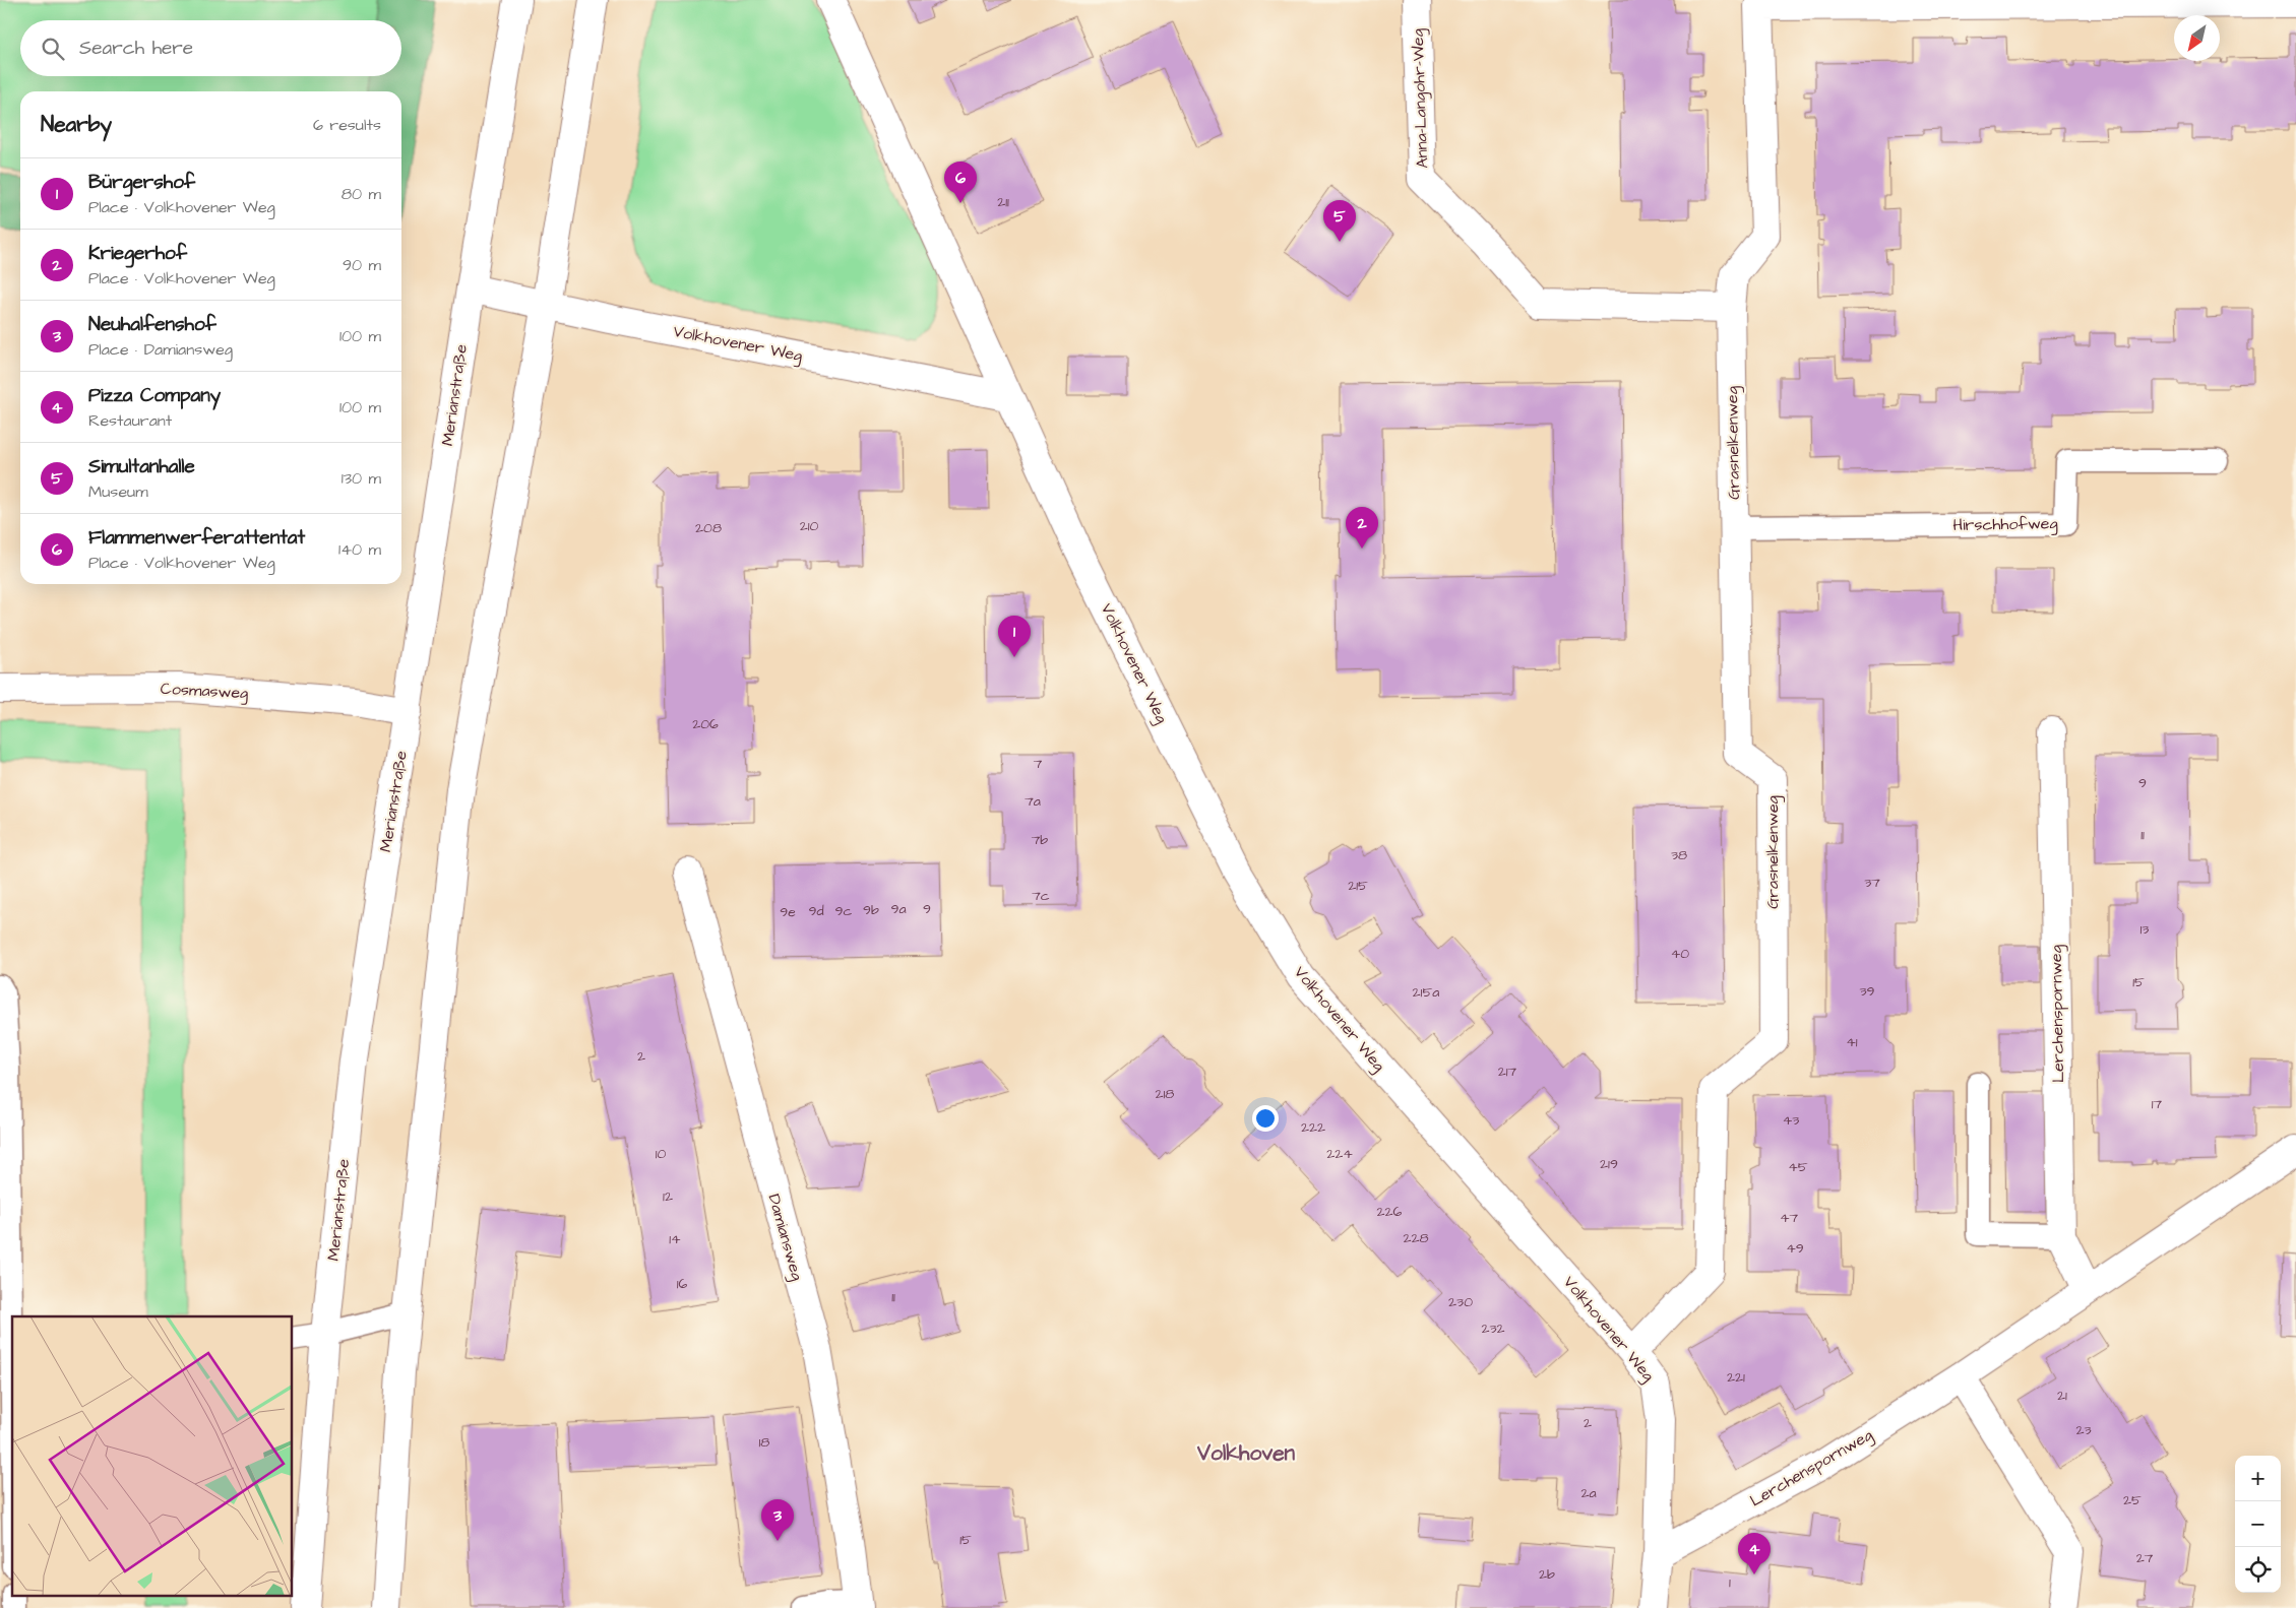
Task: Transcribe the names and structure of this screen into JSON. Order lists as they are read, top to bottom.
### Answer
{
  "streets": {
    "street": [
      "Anna-Langohr-Weg",
      "Volkhovener Weg",
      "Merianstraße",
      "Grasnelkenweg",
      "Cosmasweg",
      "Lerchenspornweg",
      "Damiansweg"
    ],
    "lane": ["Hirschhofweg"]
  },
  "crossings": [
    ["Anna-Langohr-Weg", "Grasnelkenweg"],
    ["Volkhovener Weg", "Merianstraße"],
    ["Volkhovener Weg", "Grasnelkenweg"],
    ["Volkhovener Weg", "Lerchenspornweg"],
    ["Merianstraße", "Cosmasweg"],
    ["Grasnelkenweg", "Hirschhofweg"]
  ],
  "districts": ["Volkhoven"],
  "house_numbers": [
    "211",
    "210",
    "208",
    "206",
    "7",
    "9",
    "7a",
    "11",
    "7b",
    "38",
    "37",
    "215",
    "7c",
    "9a",
    "9",
    "9b",
    "9d",
    "9c",
    "9e",
    "13",
    "40",
    "15",
    "39",
    "215a",
    "41",
    "2",
    "217",
    "218",
    "17",
    "43",
    "222",
    "10",
    "224",
    "219",
    "45",
    "12",
    "226",
    "47",
    "228",
    "14",
    "49",
    "16",
    "11",
    "230",
    "232",
    "221",
    "21",
    "2",
    "23",
    "18",
    "2a",
    "25",
    "15",
    "27",
    "2b",
    "1"
  ],
  "north": "bottom left",
  "page": {
    "search": "Search here",
    "heading": ["Nearby", "6 results"],
    "list": [
      {
        "mark": "1",
        "name": "Bürgershof",
        "note": "Place · Volkhovener Weg",
        "value": "80 m"
      },
      {
        "mark": "2",
        "name": "Kriegerhof",
        "note": "Place · Volkhovener Weg",
        "value": "90 m"
      },
      {
        "mark": "3",
        "name": "Neuhalfenshof",
        "note": "Place · Damiansweg",
        "value": "100 m"
      },
      {
        "mark": "4",
        "name": "Pizza Company",
        "note": "Restaurant",
        "value": "100 m"
      },
      {
        "mark": "5",
        "name": "Simultanhalle",
        "note": "Museum",
        "value": "130 m"
      },
      {
        "mark": "6",
        "name": "Flammenwerferattentat",
        "note": "Place · Volkhovener Weg",
        "value": "140 m"
      }
    ],
    "pins": [
      "6",
      "5",
      "2",
      "1",
      "3",
      "4"
    ],
    "map_buttons": ["+", "−"]
  }
}
